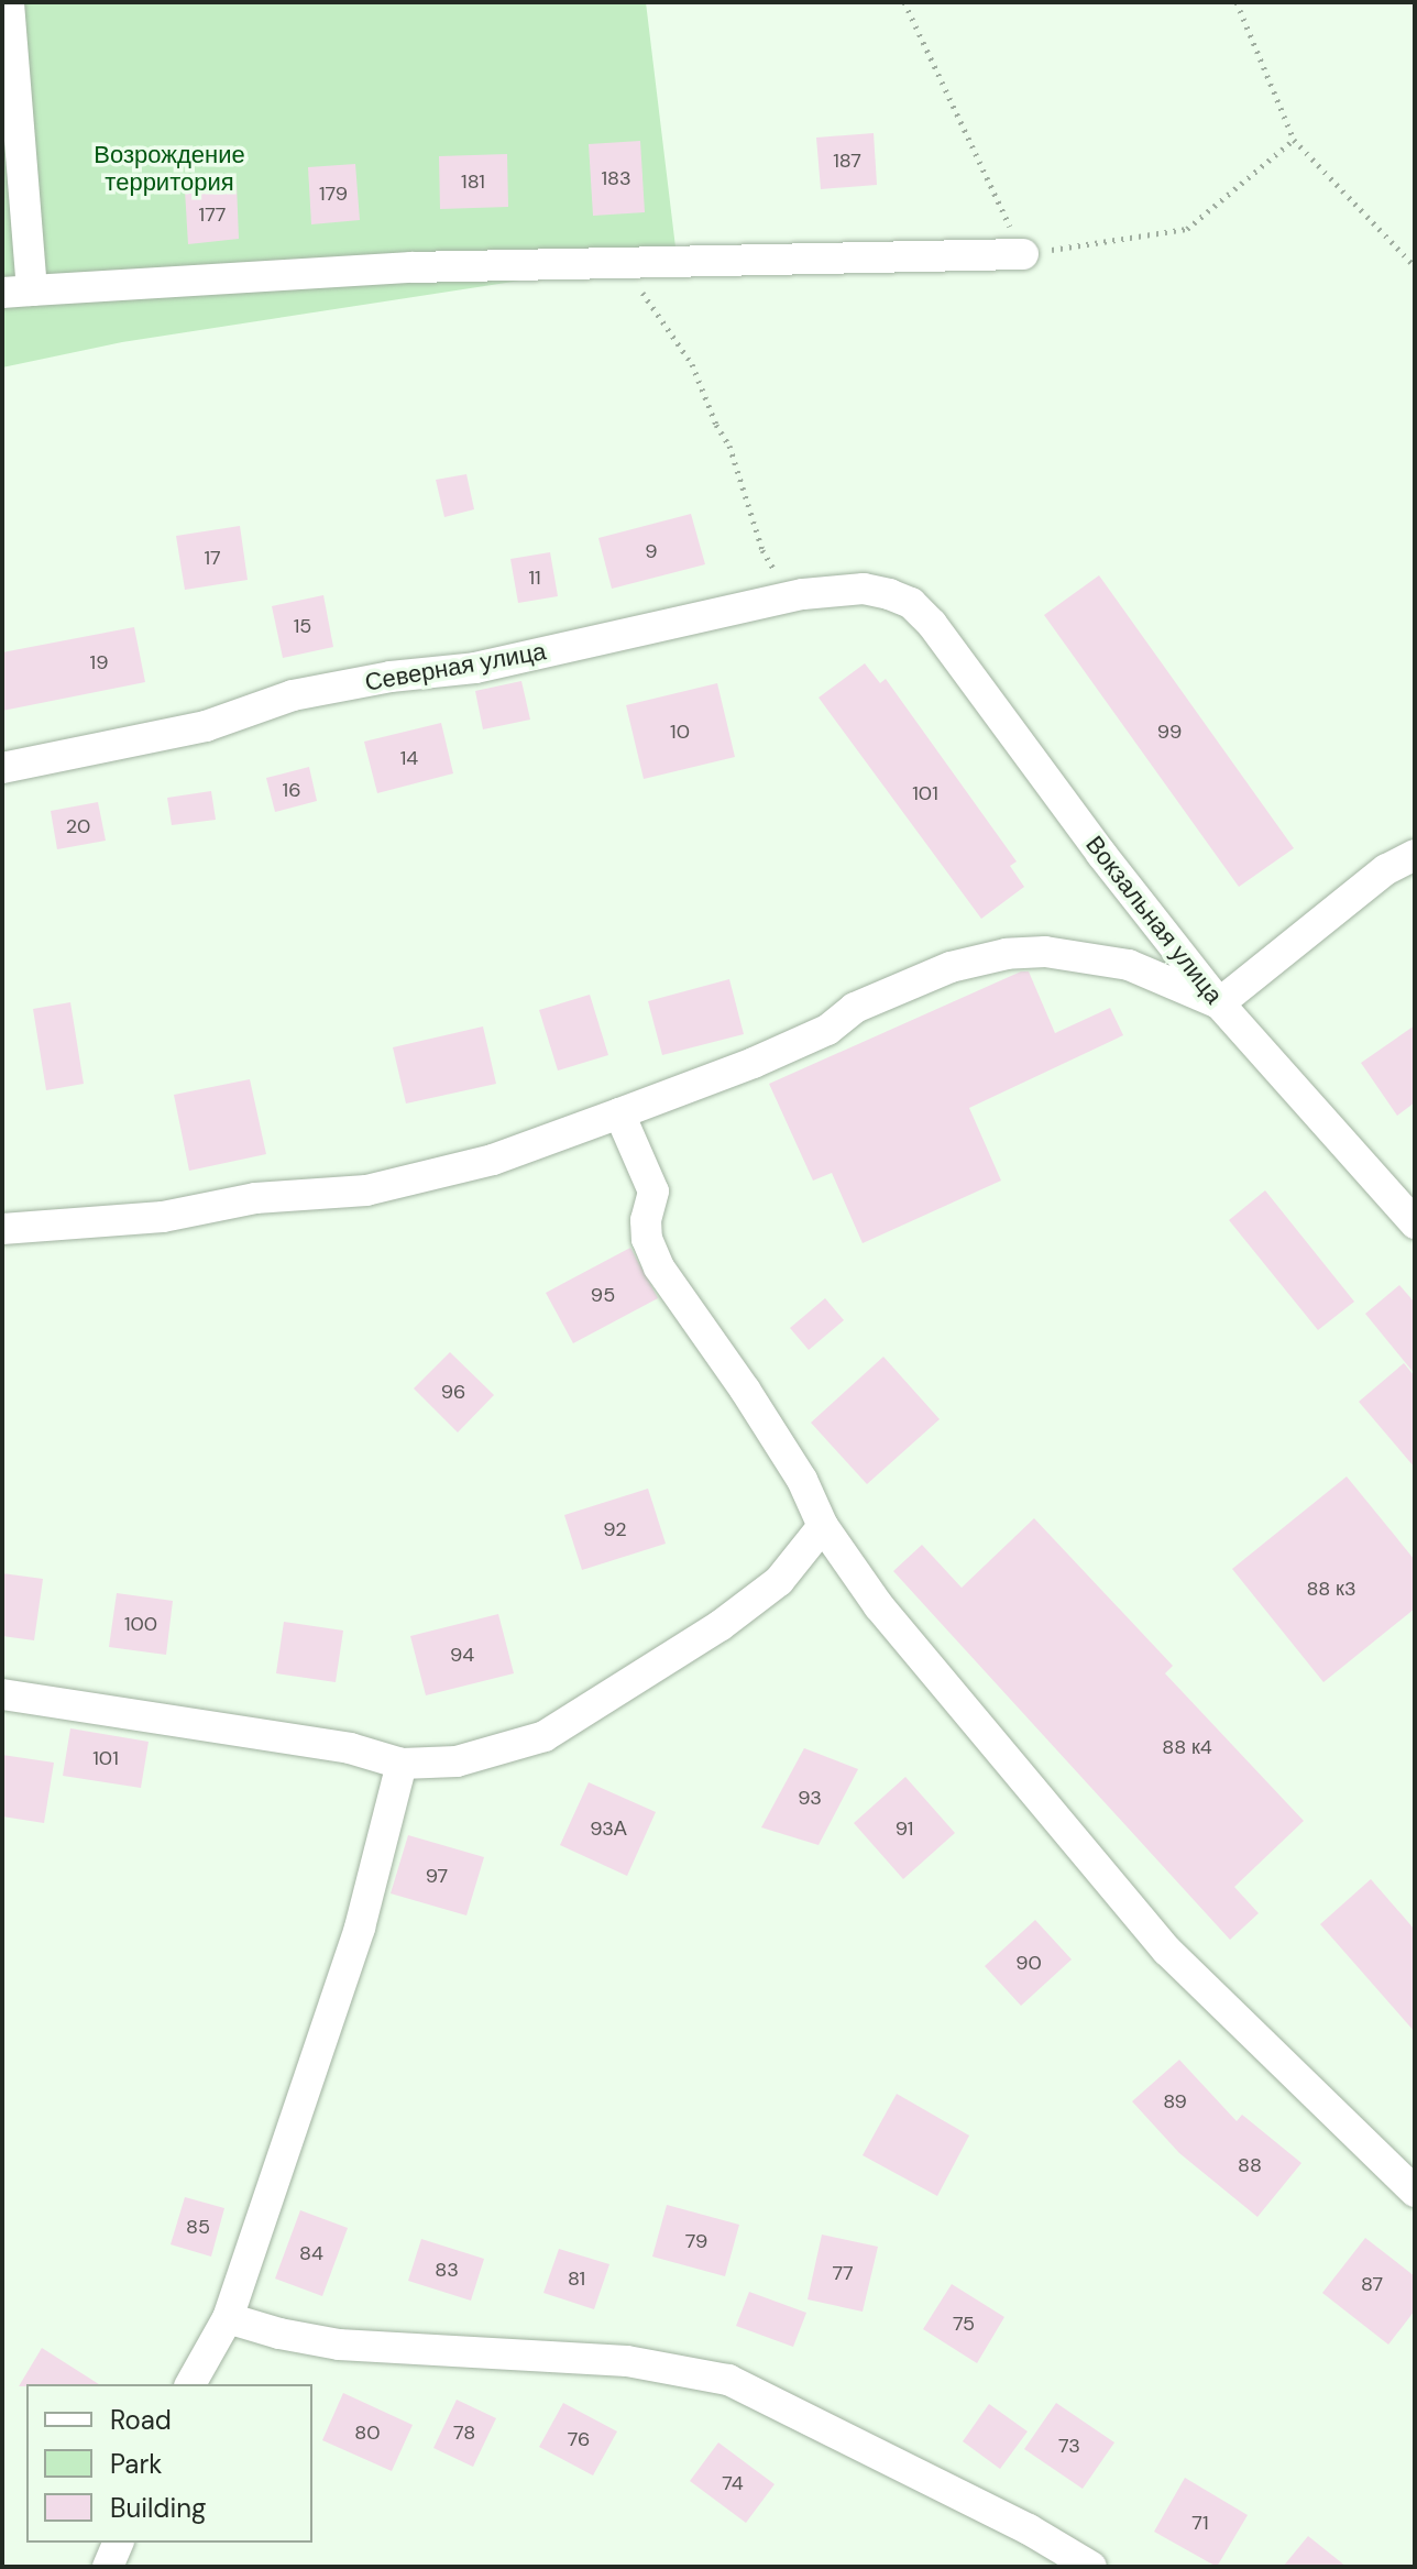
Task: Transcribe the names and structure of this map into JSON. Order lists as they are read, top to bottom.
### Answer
{
  "streets": {
    "street": ["Северная улица", "Вокзальная улица"]
  },
  "crossings": [
    ["Северная улица", "Вокзальная улица"]
  ],
  "parks": ["Возрождение территория"],
  "house_numbers": [
    "187",
    "183",
    "181",
    "179",
    "177",
    "9",
    "17",
    "11",
    "15",
    "19",
    "10",
    "99",
    "14",
    "16",
    "101",
    "20",
    "95",
    "96",
    "92",
    "88 к3",
    "100",
    "94",
    "88 к4",
    "101",
    "93",
    "93А",
    "91",
    "97",
    "90",
    "89",
    "88",
    "85",
    "79",
    "84",
    "83",
    "77",
    "81",
    "87",
    "75",
    "80",
    "78",
    "76",
    "73",
    "74",
    "71"
  ],
  "legend": ["Road", "Park", "Building"]
}
